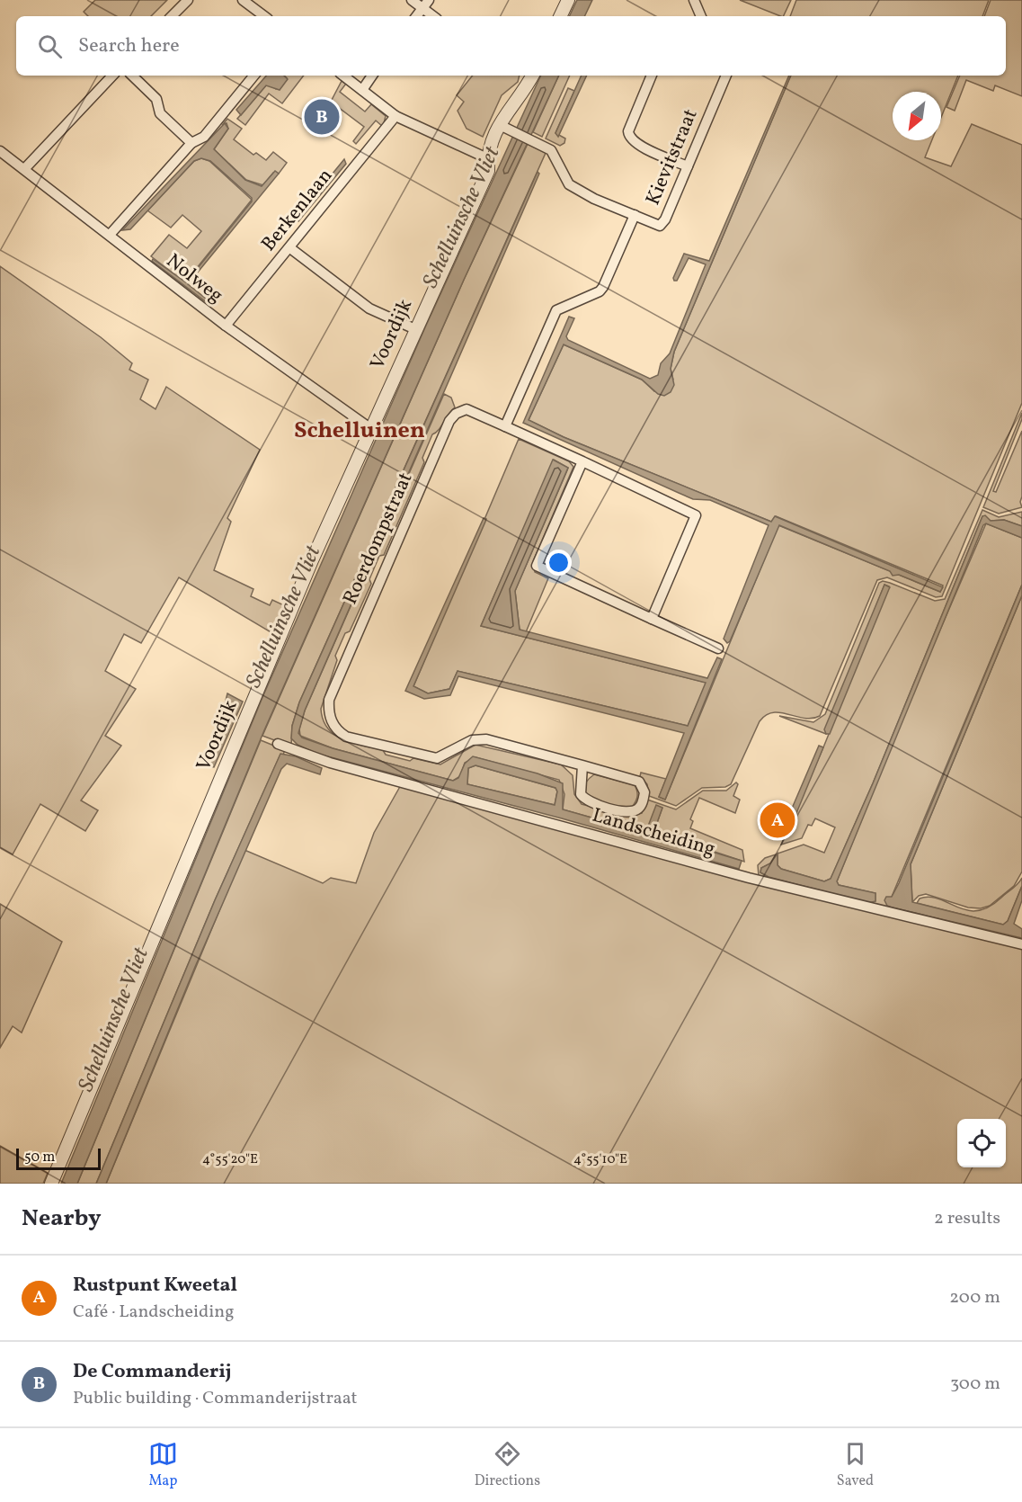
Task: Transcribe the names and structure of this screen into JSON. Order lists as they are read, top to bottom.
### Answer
{
  "streets": {
    "street": [
      "Kievitstraat",
      "Berkenlaan",
      "Nolweg",
      "Voordijk",
      "Roerdompstraat",
      "Landscheiding"
    ]
  },
  "crossings": [
    ["Berkenlaan", "Nolweg"],
    ["Nolweg", "Voordijk"]
  ],
  "districts": ["Schelluinen"],
  "water": ["Schelluinsche Vliet"],
  "scale_bar": "50 m",
  "north": "bottom left",
  "page": {
    "search": "Search here",
    "pins": ["B", "A"],
    "scale": "50 m",
    "heading": ["Nearby", "2 results"],
    "list": [
      {
        "mark": "A",
        "name": "Rustpunt Kweetal",
        "note": "Café · Landscheiding",
        "value": "200 m"
      },
      {
        "mark": "B",
        "name": "De Commanderij",
        "note": "Public building · Commanderijstraat",
        "value": "300 m"
      }
    ],
    "nav": ["Map", "Directions", "Saved"]
  },
  "coordinates": ["4°55'20\"E", "4°55'10\"E"]
}
